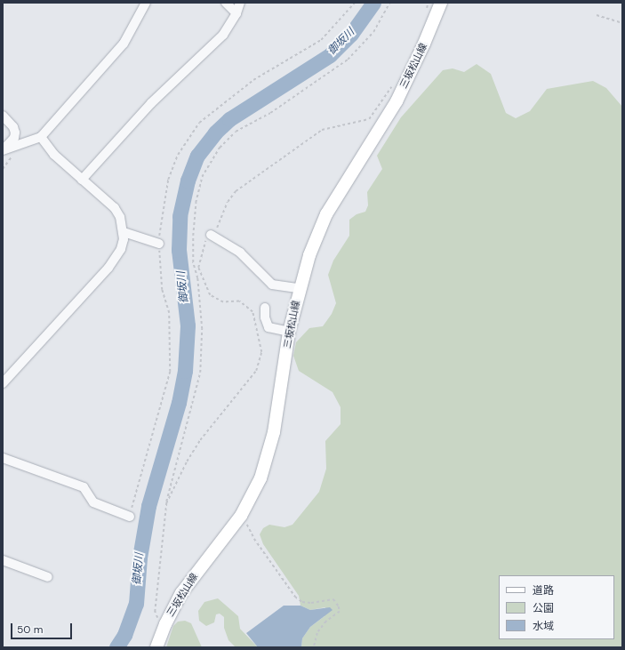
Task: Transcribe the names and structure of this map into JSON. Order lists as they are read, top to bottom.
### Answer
{
  "streets": {
    "main road": ["三坂松山線"]
  },
  "water": ["御坂川"],
  "legend": ["道路", "公園", "水域"],
  "scale_bar": "50 m"
}
